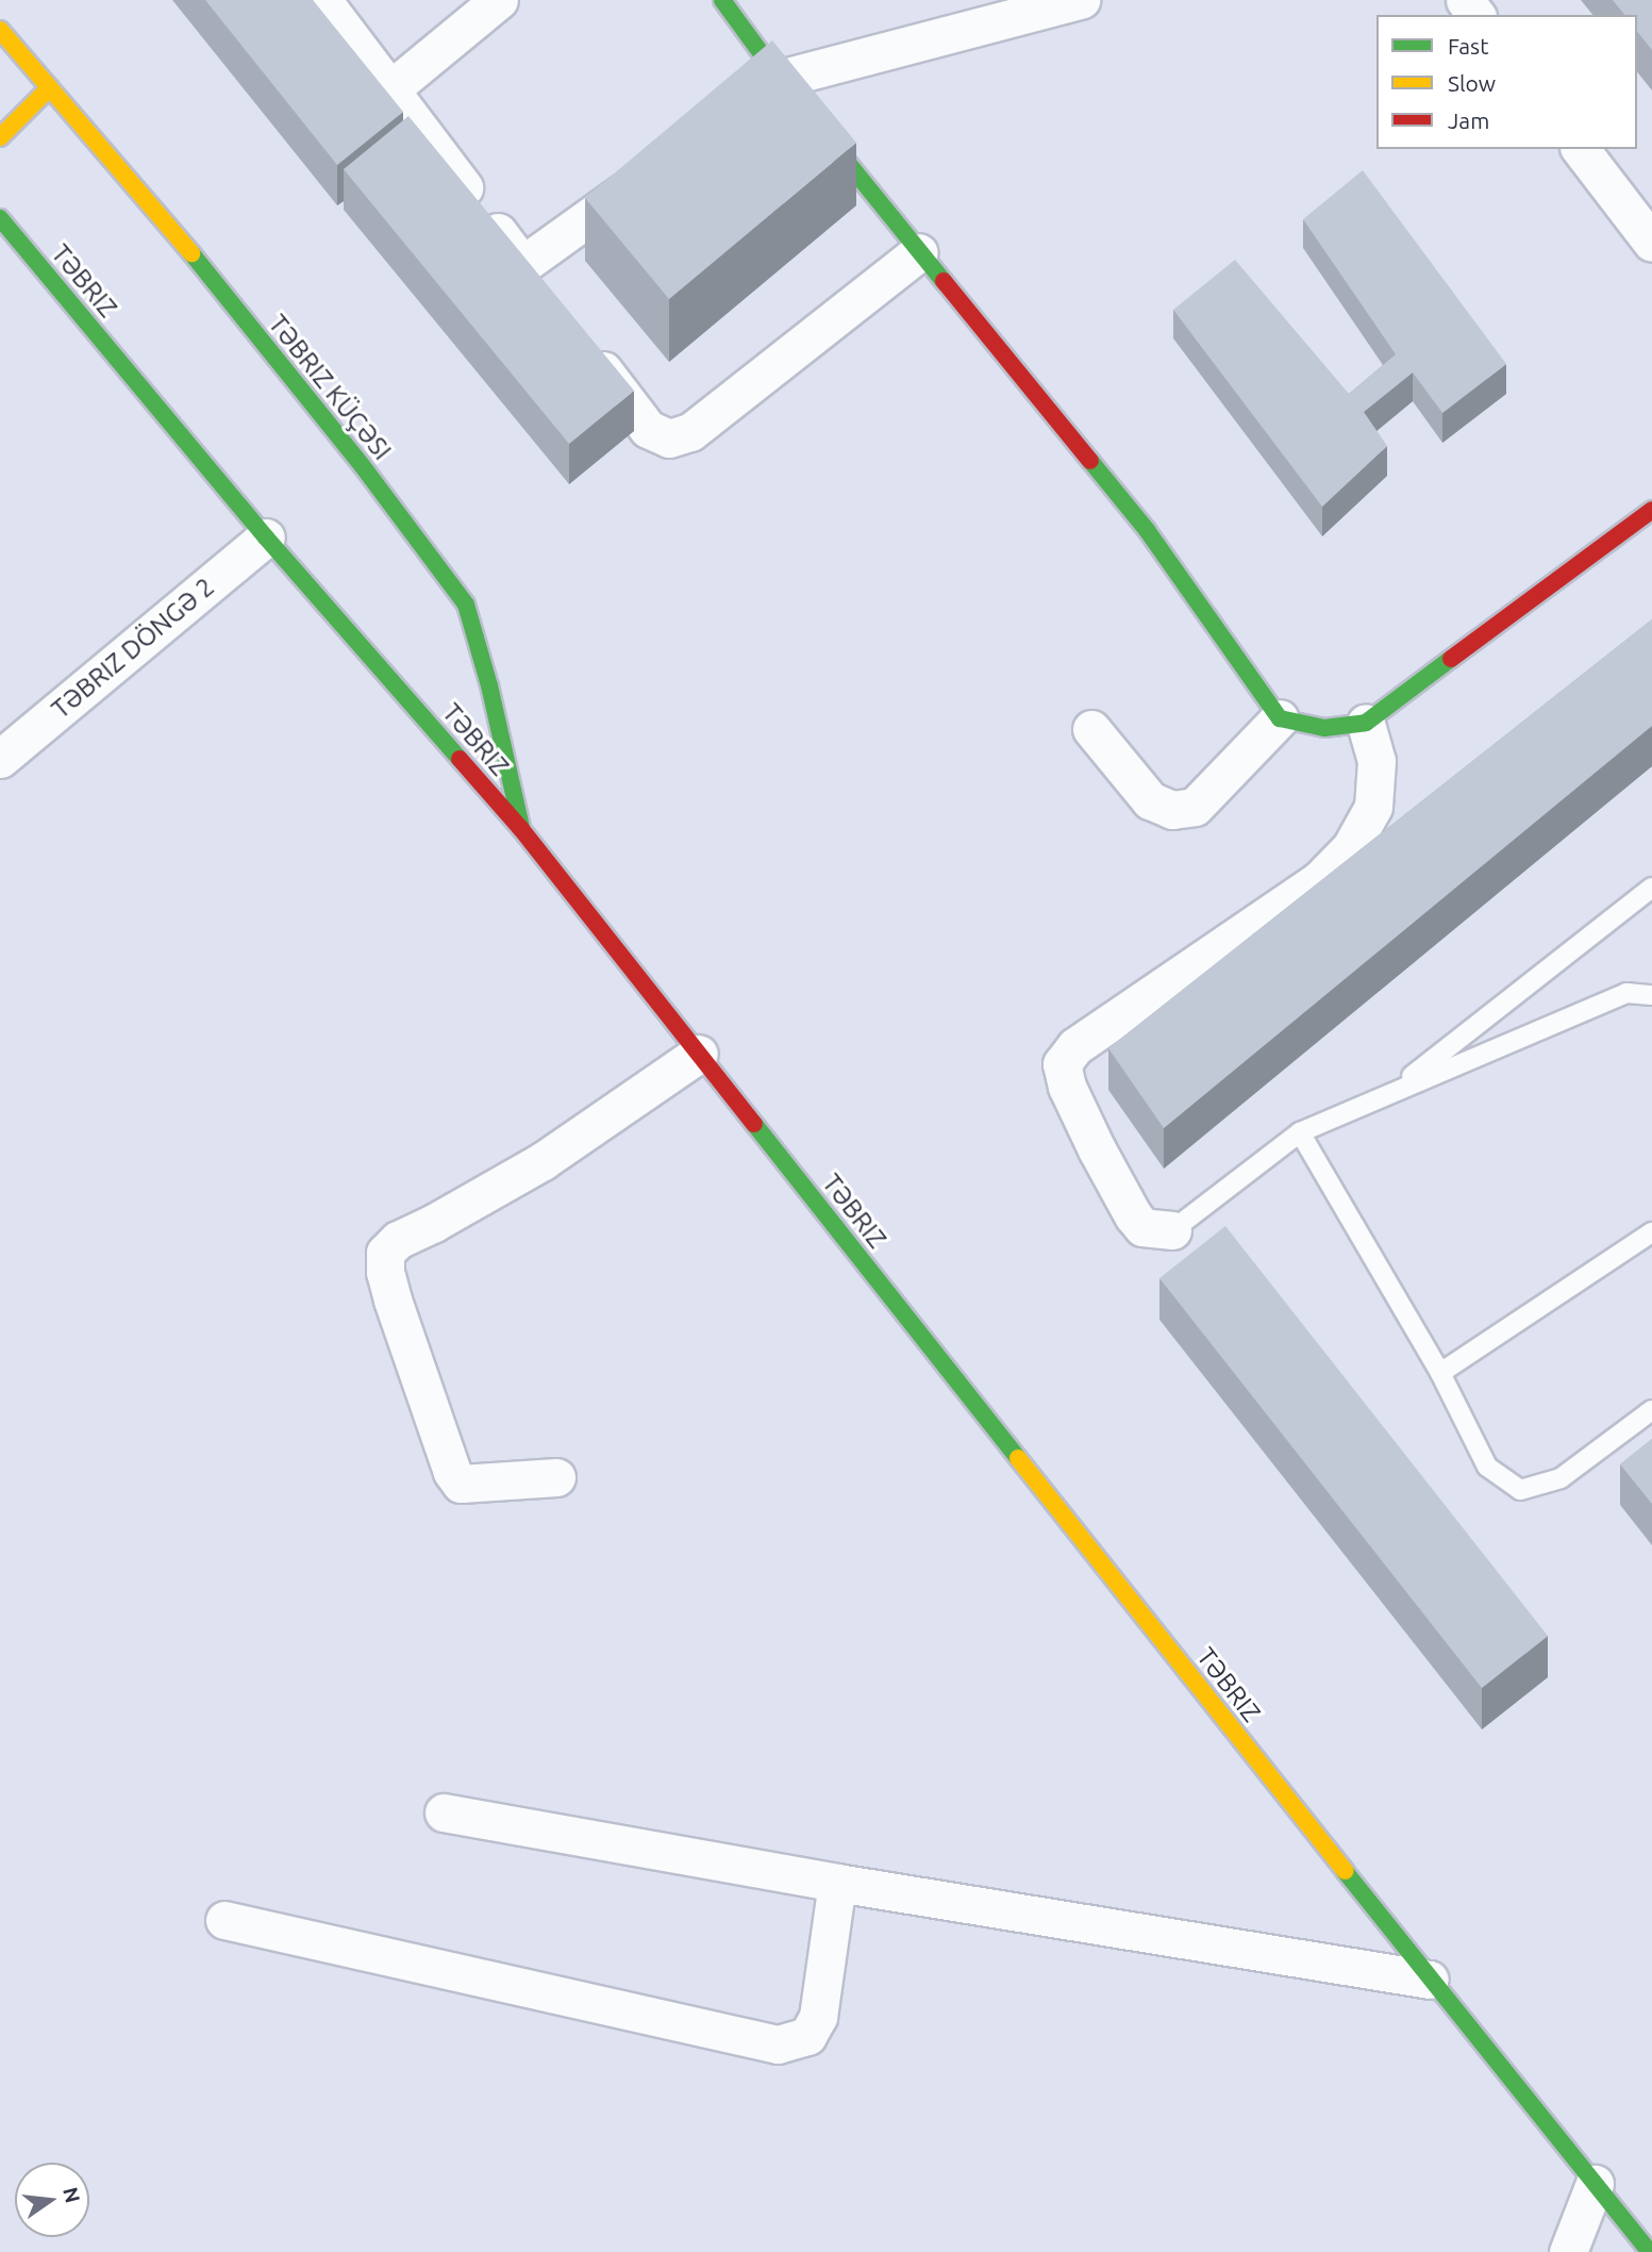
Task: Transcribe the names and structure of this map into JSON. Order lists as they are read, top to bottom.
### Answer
{
  "streets": {
    "main road": ["TƏBRIZ", "TƏBRIZ KÜÇƏSI"],
    "street": ["TƏBRIZ DÖNGƏ 2"]
  },
  "crossings": [
    ["TƏBRIZ", "TƏBRIZ KÜÇƏSI"],
    ["TƏBRIZ", "TƏBRIZ DÖNGƏ 2"]
  ],
  "legend": ["Fast", "Slow", "Jam"],
  "north": "right"
}
